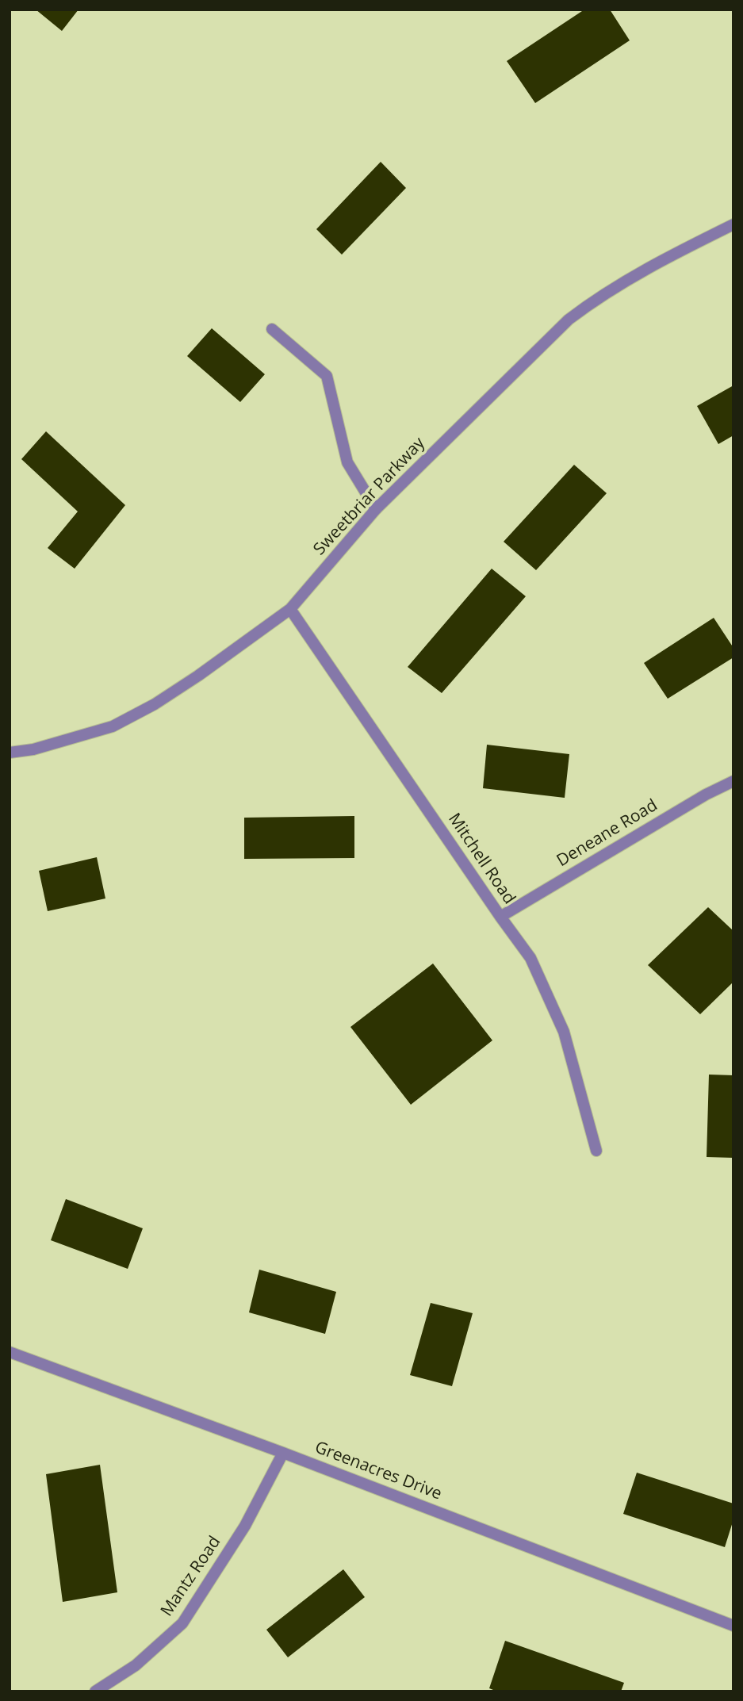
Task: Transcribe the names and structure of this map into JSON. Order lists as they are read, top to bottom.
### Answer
{
  "streets": {
    "street": [
      "Sweetbriar Parkway",
      "Deneane Road",
      "Mitchell Road",
      "Greenacres Drive",
      "Mantz Road"
    ]
  },
  "crossings": [
    ["Sweetbriar Parkway", "Mitchell Road"],
    ["Deneane Road", "Mitchell Road"],
    ["Greenacres Drive", "Mantz Road"]
  ]
}
